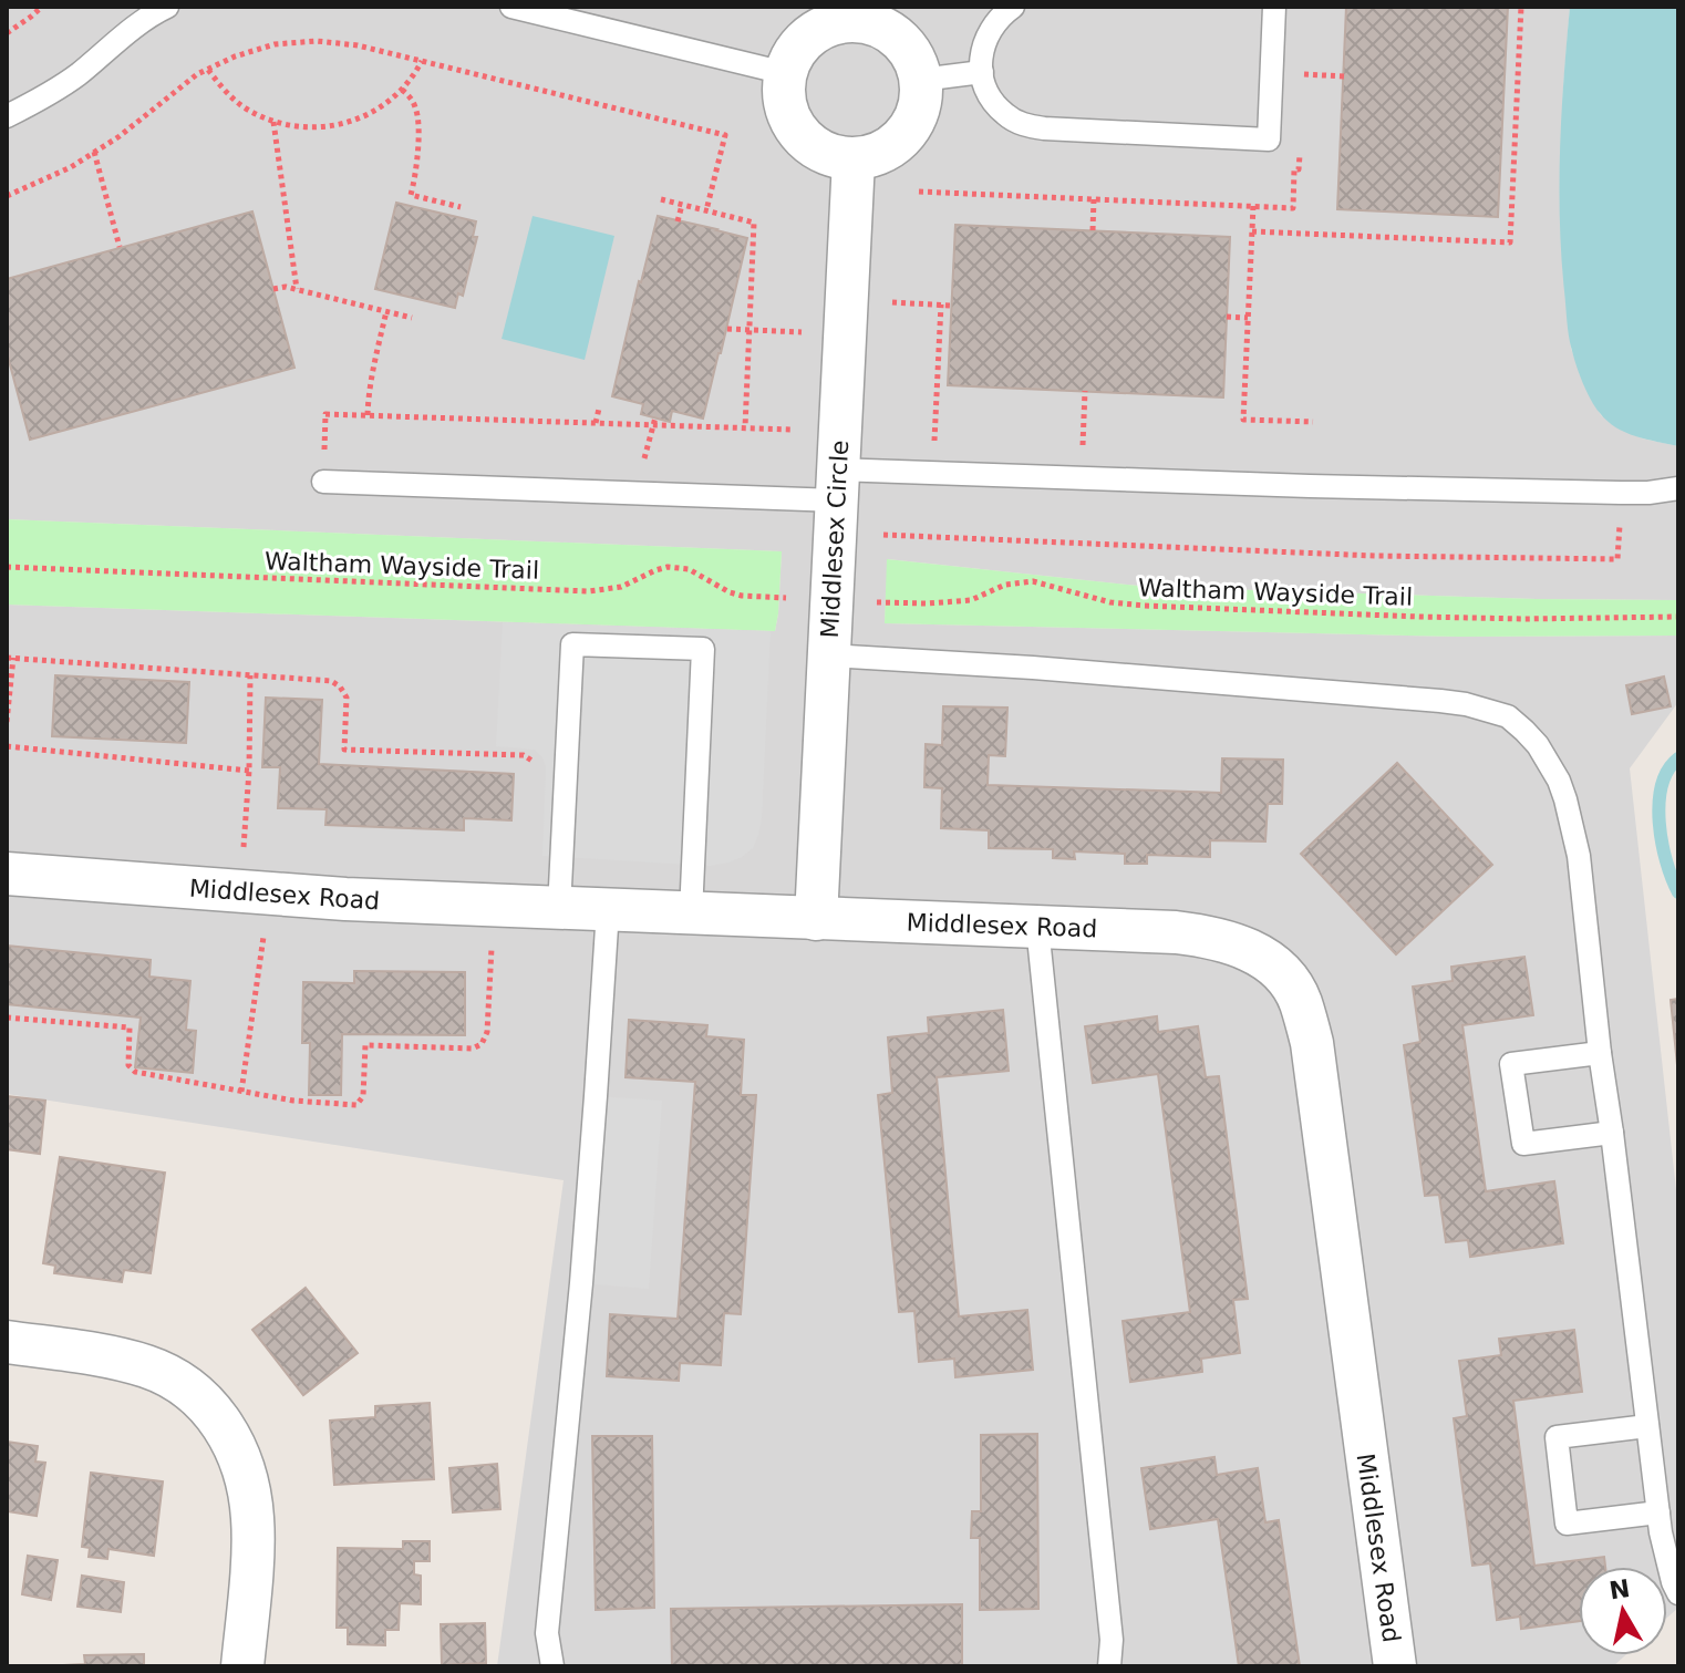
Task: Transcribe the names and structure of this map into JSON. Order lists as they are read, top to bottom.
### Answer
{
  "streets": {
    "street": ["Middlesex Circle", "Middlesex Road"],
    "path": ["Waltham Wayside Trail"]
  },
  "crossings": [
    ["Middlesex Circle", "Middlesex Road"]
  ],
  "north": "top"
}
